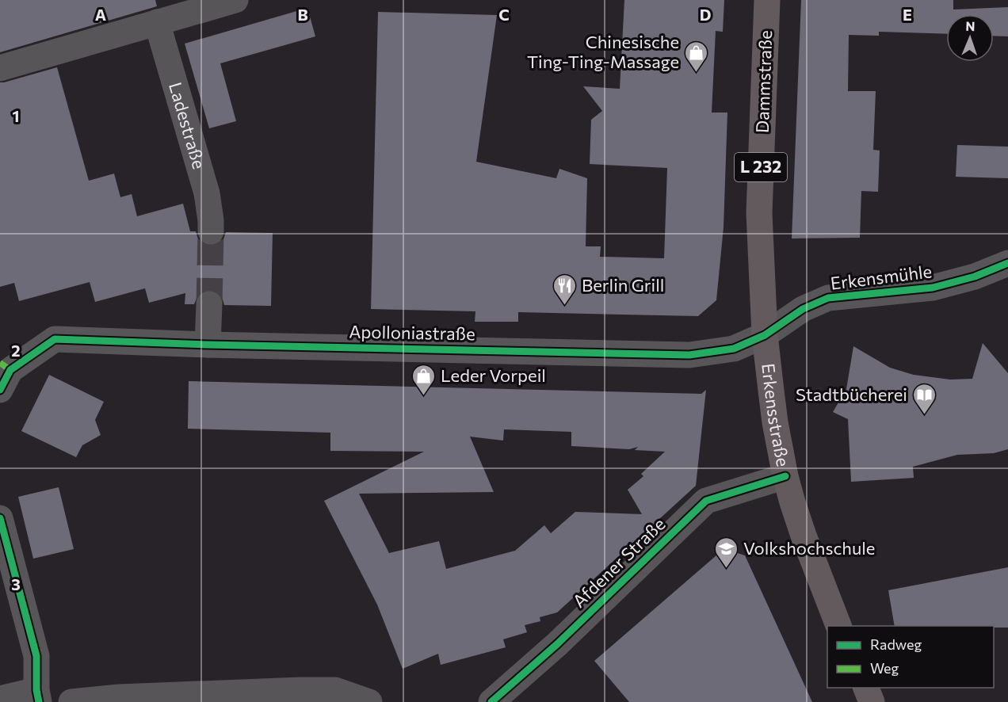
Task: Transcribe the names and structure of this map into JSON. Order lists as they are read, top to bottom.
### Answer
{
  "streets": {
    "main road": ["Dammstraße", "L 232", "Erkensstraße"],
    "street": [
      "Ladestraße",
      "Erkensmühle",
      "Apolloniastraße",
      "Afdener Straße"
    ]
  },
  "crossings": [
    ["Dammstraße", "Erkensmühle"],
    ["Dammstraße", "Apolloniastraße"],
    ["Dammstraße", "Erkensstraße"],
    ["Erkensmühle", "Apolloniastraße"],
    ["Erkensmühle", "Erkensstraße"],
    ["Apolloniastraße", "Erkensstraße"],
    ["Erkensstraße", "Afdener Straße"]
  ],
  "places": {
    "shop": ["Chinesische Ting-Ting-Massage", "Leder Vorpeil"],
    "restaurant": ["Berlin Grill"],
    "library": ["Stadtbücherei"],
    "school or university": ["Volkshochschule"]
  },
  "legend": ["Radweg", "Weg"],
  "north": "top",
  "grid": {
    "columns": [
      "A",
      "B",
      "C",
      "D",
      "E"
    ],
    "rows": ["1", "2", "3"]
  }
}
